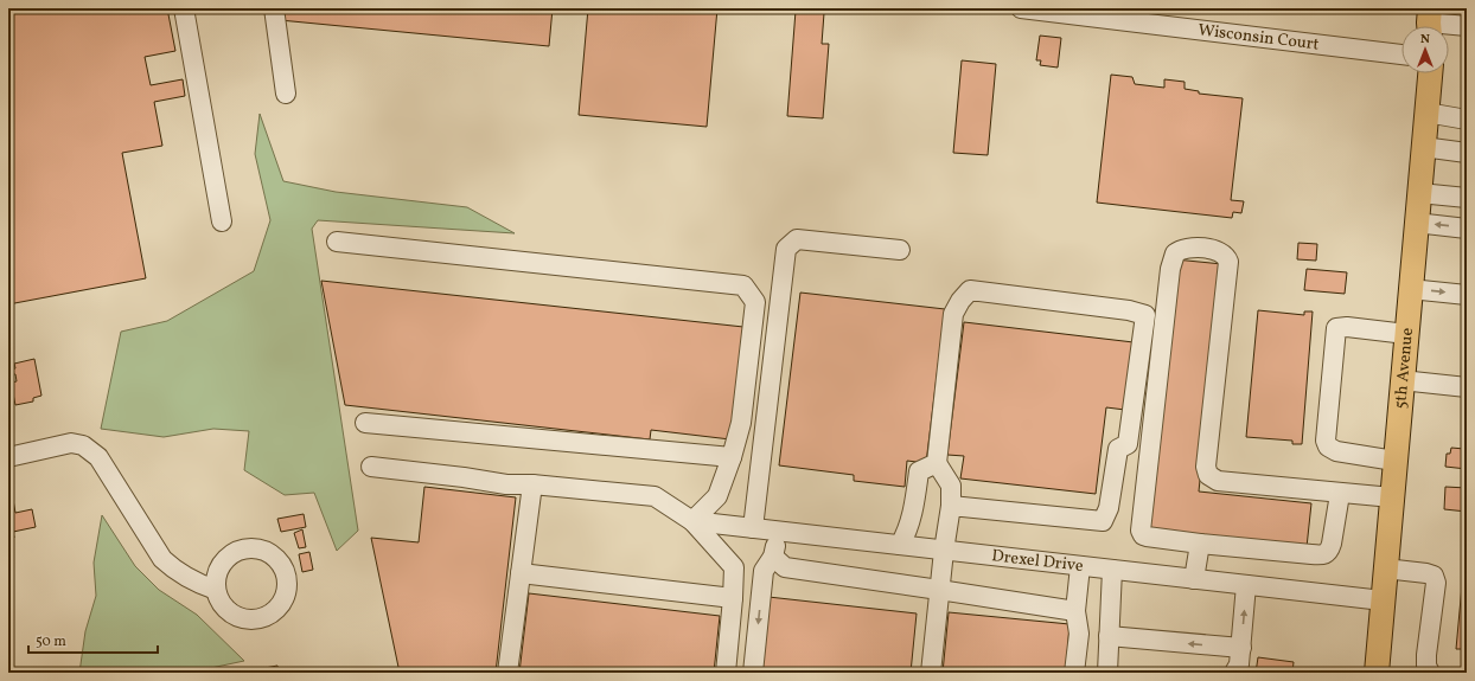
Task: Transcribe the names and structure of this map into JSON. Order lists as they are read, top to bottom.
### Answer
{
  "streets": {
    "main road": ["5th Avenue"],
    "street": ["Wisconsin Court", "Drexel Drive"]
  },
  "crossings": [
    ["5th Avenue", "Drexel Drive"]
  ],
  "scale_bar": "50 m",
  "north": "top"
}
